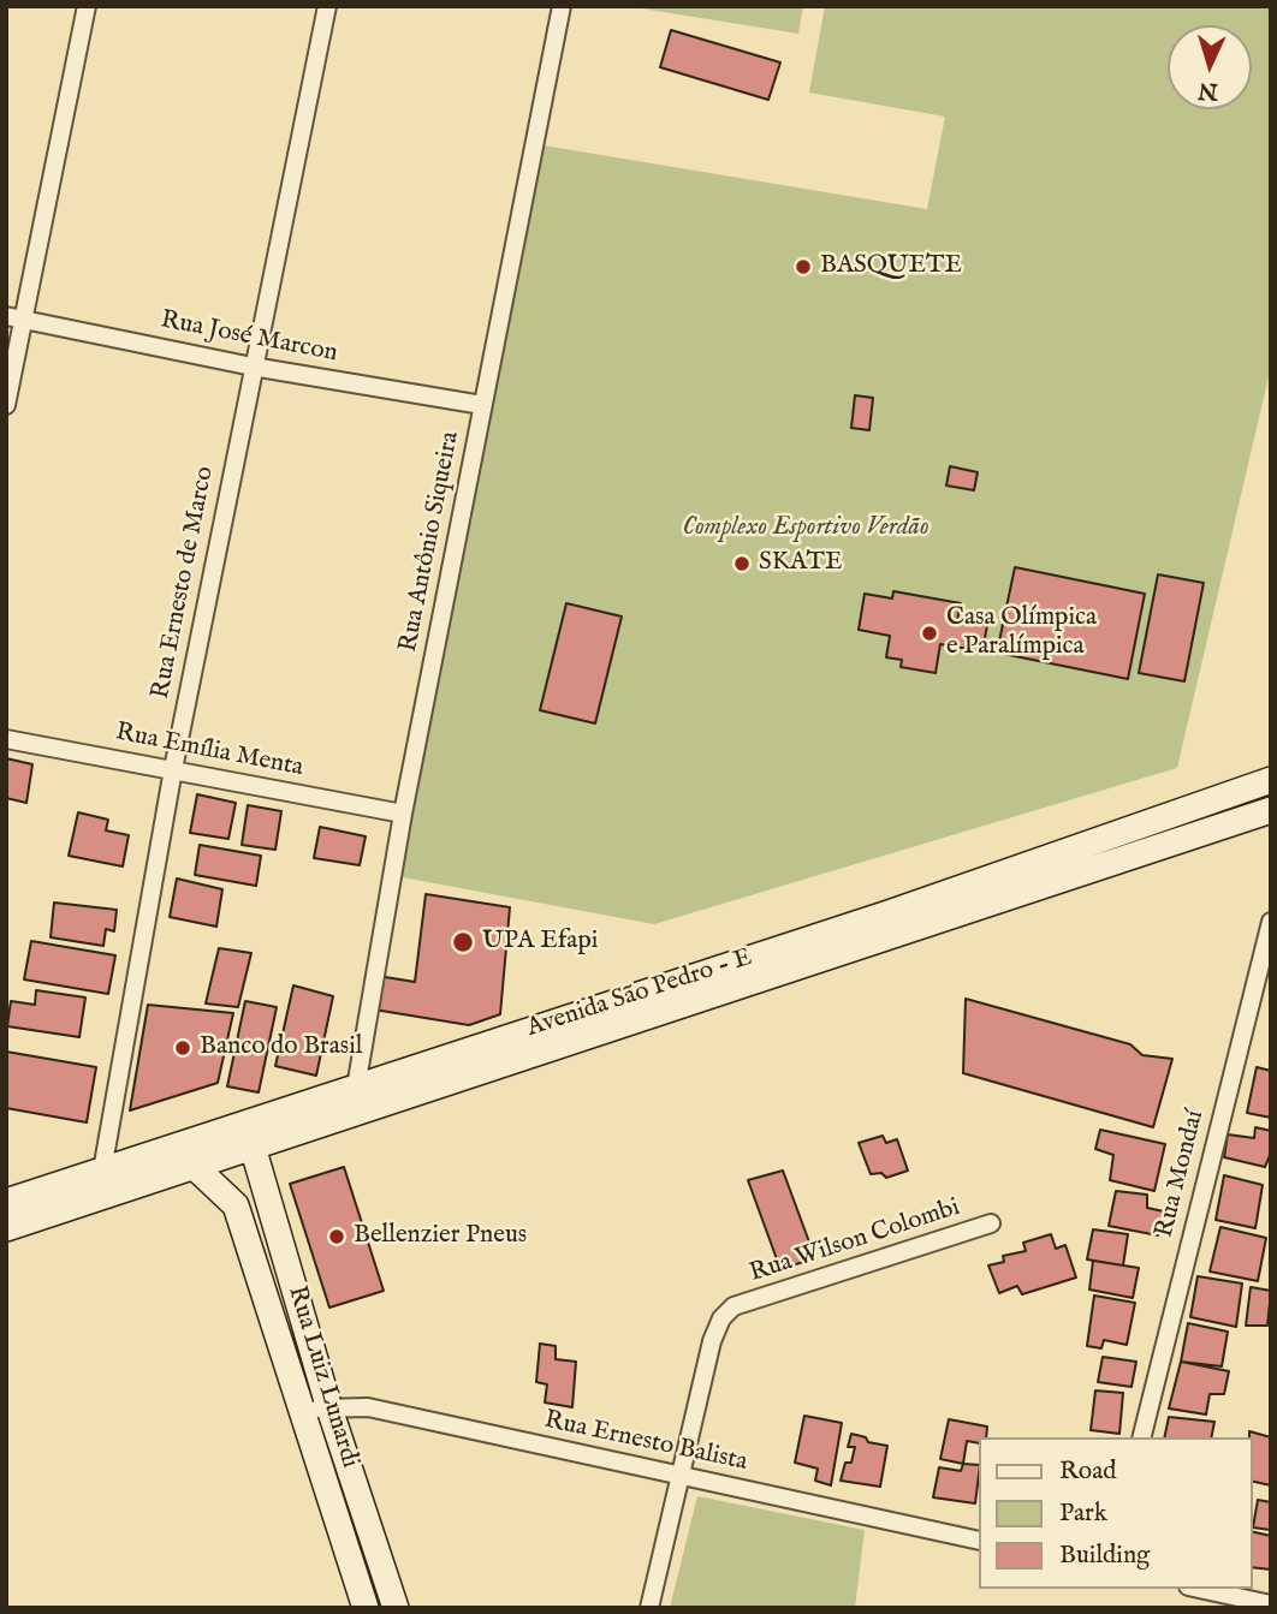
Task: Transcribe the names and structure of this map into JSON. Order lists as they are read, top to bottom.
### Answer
{
  "streets": {
    "main road": ["Avenida São Pedro - E", "Rua Luiz Lunardi"],
    "street": [
      "Rua José Marcon",
      "Rua Antônio Siqueira",
      "Rua Ernesto de Marco",
      "Rua Emília Menta",
      "Rua Mondaí",
      "Rua Wilson Colombi",
      "Rua Ernesto Balista"
    ]
  },
  "crossings": [
    ["Rua José Marcon", "Rua Antônio Siqueira"],
    ["Rua José Marcon", "Rua Ernesto de Marco"],
    ["Rua Antônio Siqueira", "Rua Emília Menta"],
    ["Rua Antônio Siqueira", "Avenida São Pedro - E"],
    ["Rua Ernesto de Marco", "Rua Emília Menta"],
    ["Rua Ernesto de Marco", "Avenida São Pedro - E"],
    ["Avenida São Pedro - E", "Rua Luiz Lunardi"],
    ["Rua Wilson Colombi", "Rua Ernesto Balista"],
    ["Rua Luiz Lunardi", "Rua Ernesto Balista"]
  ],
  "parks": ["Complexo Esportivo Verdão"],
  "places": [
    "BASQUETE",
    "SKATE",
    "Casa Olímpica e Paralímpica",
    "UPA Efapi",
    "Banco do Brasil",
    "Bellenzier Pneus"
  ],
  "legend": ["Road", "Park", "Building"],
  "north": "bottom"
}
